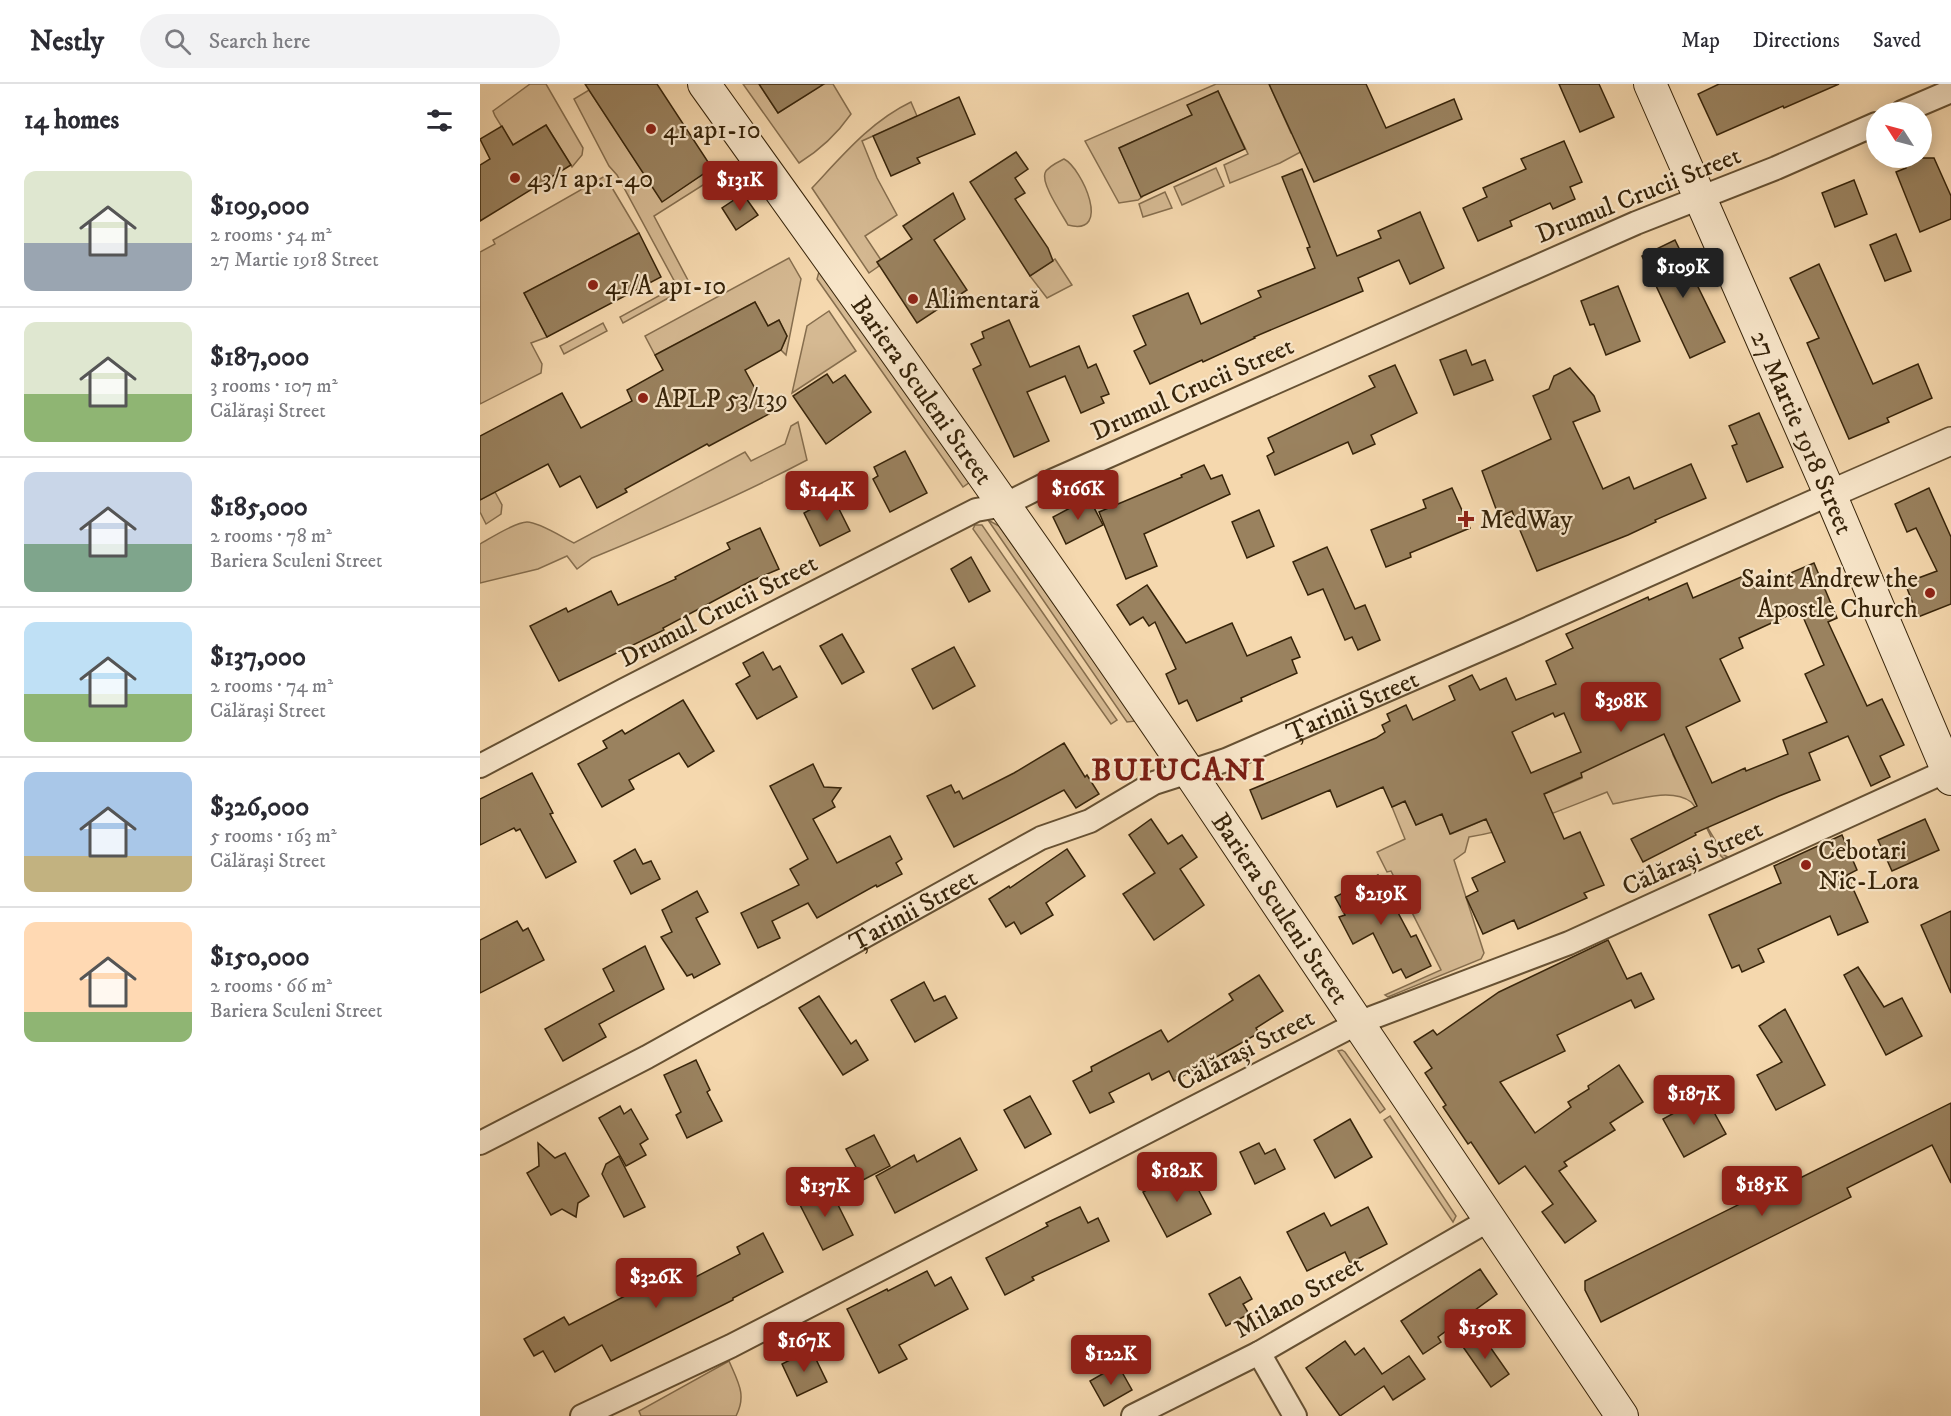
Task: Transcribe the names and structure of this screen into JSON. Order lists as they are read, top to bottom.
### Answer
{
  "streets": {
    "main road": ["Bariera Sculeni Street", "27 Martie 1918 Street"],
    "street": [
      "Drumul Crucii Street",
      "Țarinii Street",
      "Călărași Street",
      "Milano Street"
    ]
  },
  "crossings": [
    ["Drumul Crucii Street", "Bariera Sculeni Street"],
    ["Drumul Crucii Street", "27 Martie 1918 Street"],
    ["Bariera Sculeni Street", "Țarinii Street"],
    ["Bariera Sculeni Street", "Călărași Street"],
    ["Bariera Sculeni Street", "Milano Street"],
    ["27 Martie 1918 Street", "Țarinii Street"],
    ["27 Martie 1918 Street", "Călărași Street"]
  ],
  "districts": ["BUIUCANI"],
  "places": {
    "other": [
      "41 ap1-10",
      "43/1 ap.1-40",
      "41/A ap1-10",
      "Alimentară",
      "APLP 53/139",
      "Saint Andrew the Apostle Church",
      "Cebotari Nic-Lora"
    ],
    "health": ["MedWay"]
  },
  "north": "top left",
  "page": {
    "header": "Nestly",
    "search": "Search here",
    "nav": ["Map", "Directions", "Saved"],
    "heading": "14 homes",
    "list": [
      {
        "name": "$109,000",
        "note": "2 rooms · 54 m² · 27 Martie 1918 Street"
      },
      {
        "name": "$187,000",
        "note": "3 rooms · 107 m² · Călărași Street"
      },
      {
        "name": "$185,000",
        "note": "2 rooms · 78 m² · Bariera Sculeni Street"
      },
      {
        "name": "$137,000",
        "note": "2 rooms · 74 m² · Călărași Street"
      },
      {
        "name": "$326,000",
        "note": "5 rooms · 163 m² · Călărași Street"
      },
      {
        "name": "$150,000",
        "note": "2 rooms · 66 m² · Bariera Sculeni Street"
      }
    ],
    "price": [
      "$131K",
      "$109K",
      "$166K",
      "$144K",
      "$398K",
      "$219K",
      "$187K",
      "$182K",
      "$185K",
      "$137K",
      "$326K",
      "$150K",
      "$167K",
      "$122K"
    ]
  }
}
